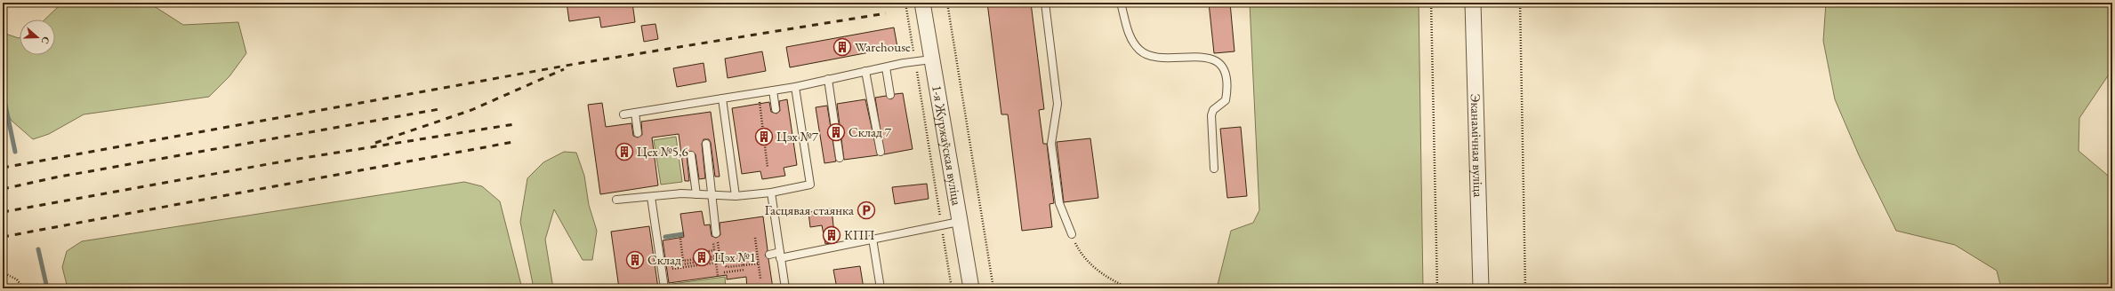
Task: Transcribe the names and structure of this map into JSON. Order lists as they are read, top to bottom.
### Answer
{
  "streets": {
    "street": ["1-я Журжаўская вуліца", "Эканамічная вуліца"]
  },
  "places": {
    "building": [
      "Warehouse",
      "Склад 7",
      "Цэх №7",
      "Цех №5,6",
      "КПП",
      "Цэх №1",
      "Склад"
    ],
    "parking": ["Гасцявая стаянка"]
  },
  "north": "right"
}
